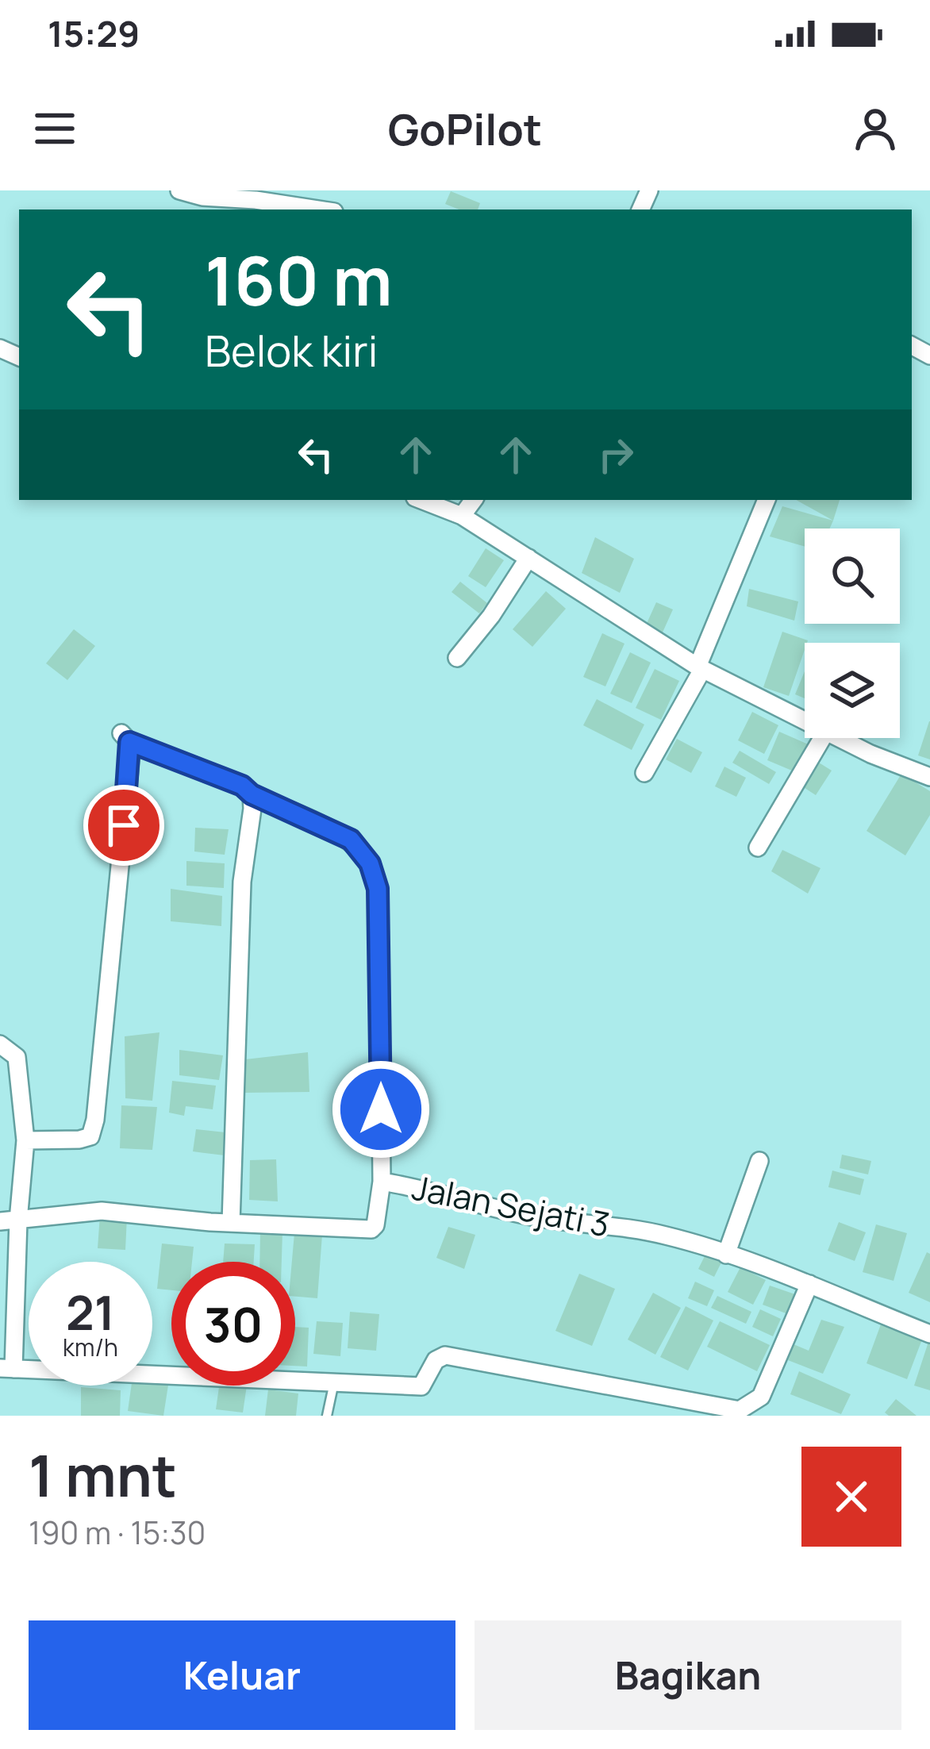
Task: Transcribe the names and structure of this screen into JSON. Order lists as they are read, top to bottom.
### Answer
{
  "streets": {
    "street": ["Jalan Sejati 3"]
  },
  "page": {
    "status": "15:29",
    "header": "GoPilot",
    "turn": ["160 m", "Belok kiri"],
    "speed": "21 km/h",
    "limit": "30",
    "heading": ["1 mnt", "190 m · 15:30"],
    "buttons": ["Keluar", "Bagikan"]
  }
}
